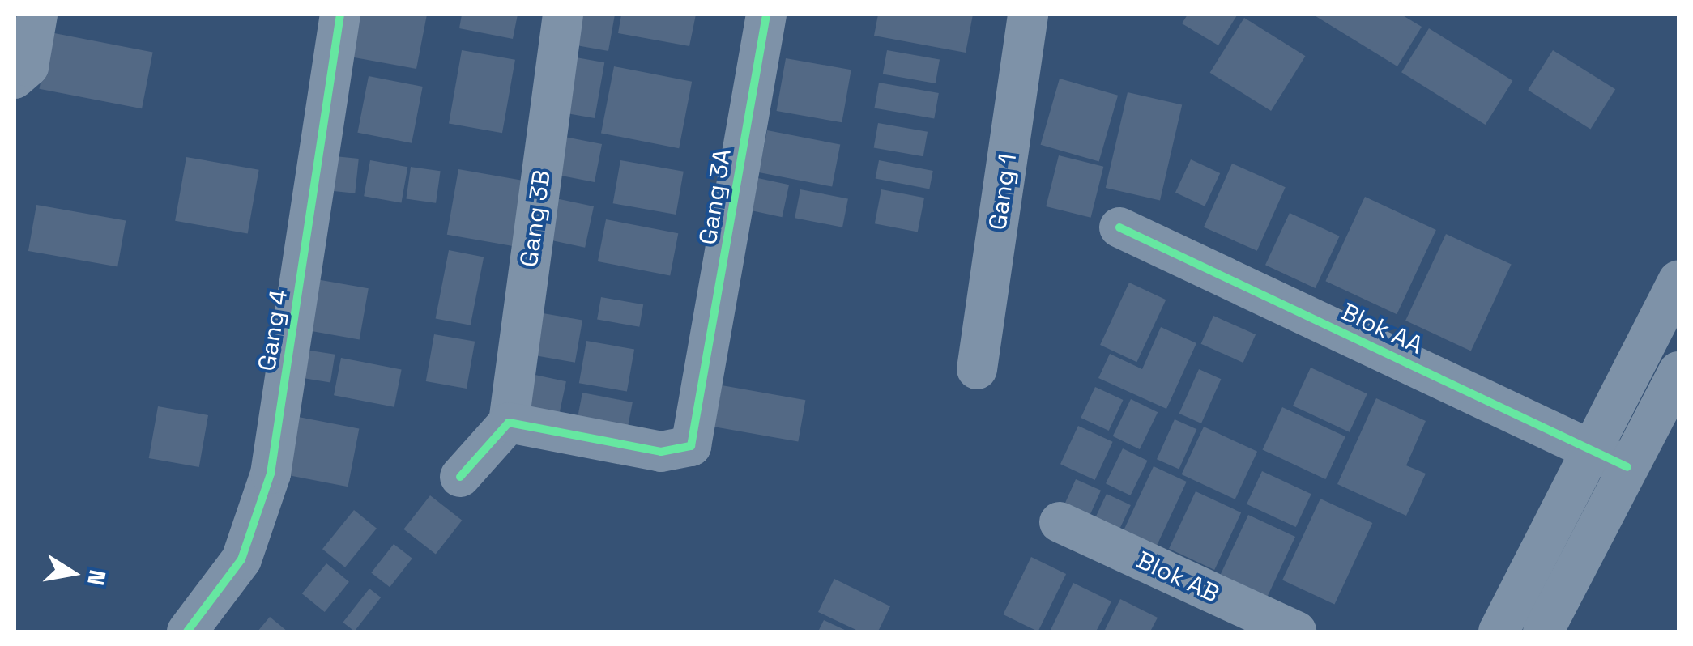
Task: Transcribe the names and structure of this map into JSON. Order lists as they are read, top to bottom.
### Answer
{
  "streets": {
    "street": [
      "Gang 1",
      "Gang 3A",
      "Gang 3B",
      "Blok AA",
      "Gang 4",
      "Blok AB"
    ]
  },
  "crossings": [
    ["Gang 3A", "Gang 3B"]
  ],
  "north": "right"
}
